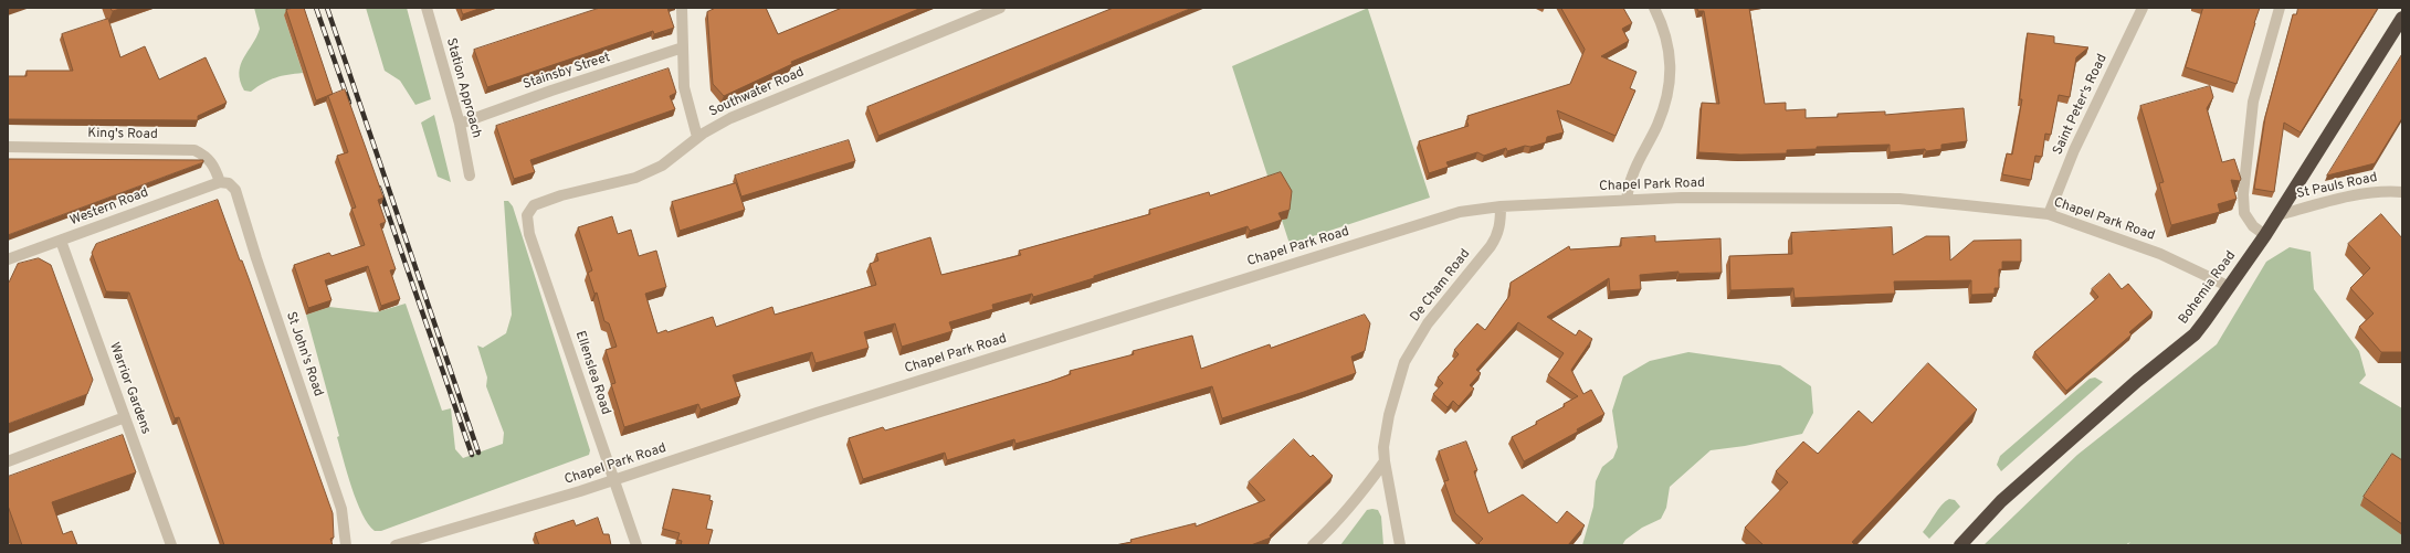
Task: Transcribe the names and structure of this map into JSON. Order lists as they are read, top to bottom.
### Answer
{
  "streets": {
    "highway": ["Bohemia Road"],
    "street": [
      "Stainsby Street",
      "Station Approach",
      "Southwater Road",
      "Saint Peter's Road",
      "King's Road",
      "Chapel Park Road",
      "St Pauls Road",
      "Western Road",
      "De Cham Road",
      "St John's Road",
      "Ellenslea Road",
      "Warrior Gardens"
    ]
  },
  "crossings": [
    ["Stainsby Street", "Station Approach"],
    ["Southwater Road", "Ellenslea Road"],
    ["Saint Peter's Road", "Chapel Park Road"],
    ["King's Road", "Western Road"],
    ["King's Road", "St John's Road"],
    ["Chapel Park Road", "De Cham Road"],
    ["Chapel Park Road", "Bohemia Road"],
    ["Chapel Park Road", "Ellenslea Road"],
    ["St Pauls Road", "Bohemia Road"],
    ["Western Road", "St John's Road"],
    ["Western Road", "Warrior Gardens"]
  ]
}
